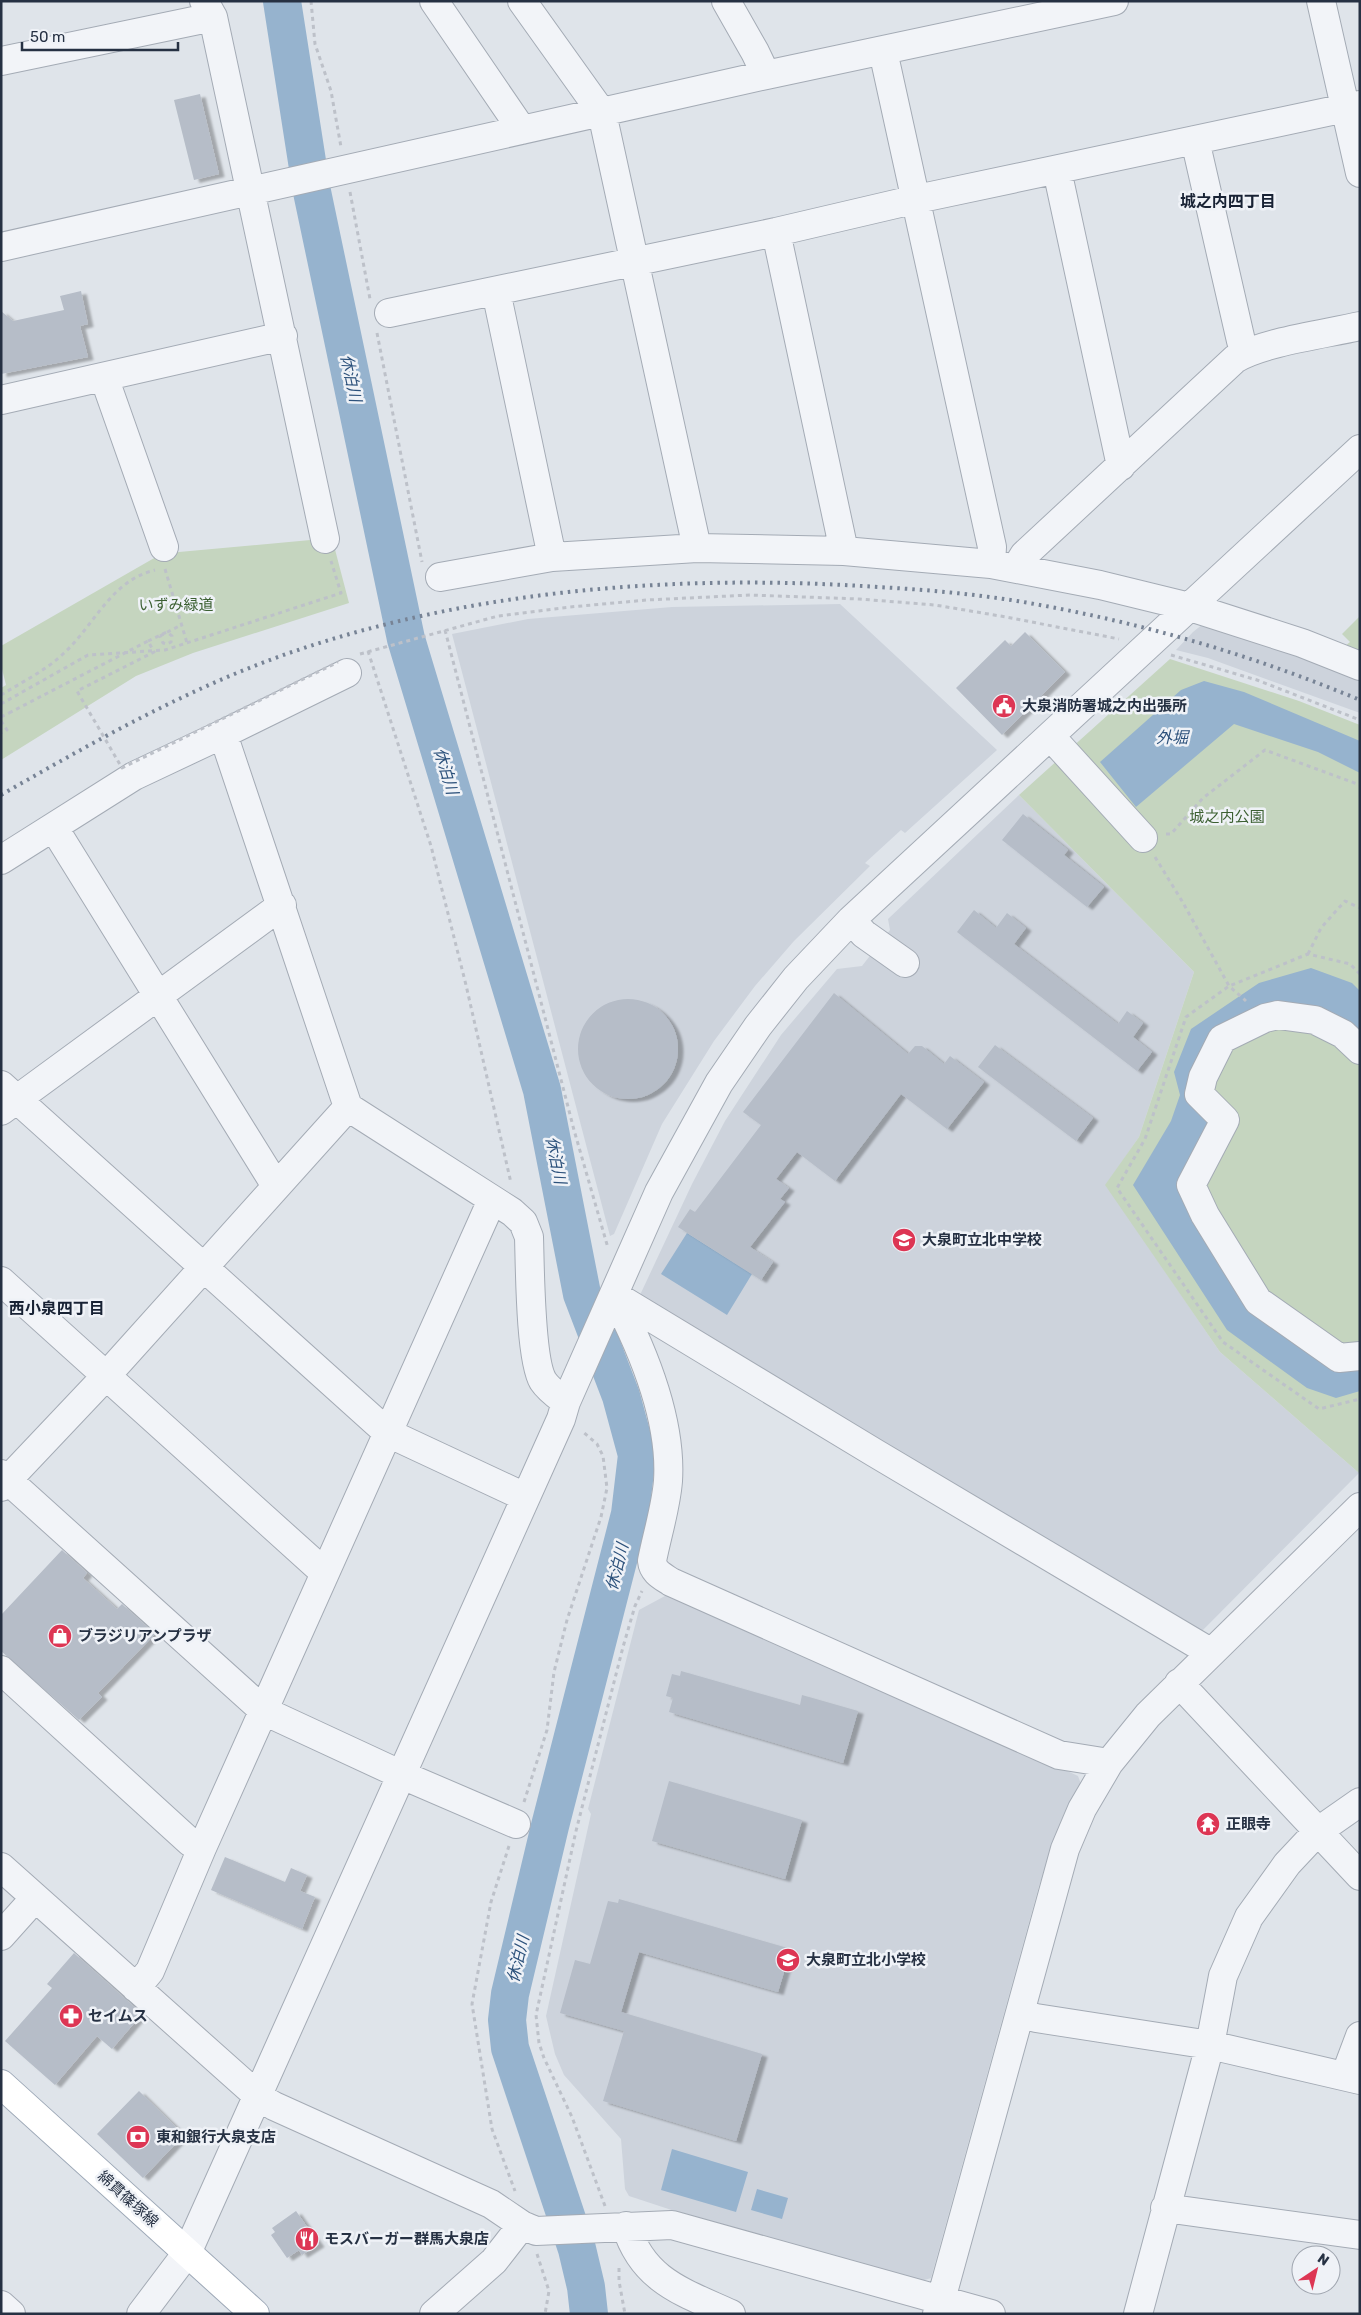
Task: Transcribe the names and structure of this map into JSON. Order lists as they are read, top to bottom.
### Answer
{
  "streets": {
    "main road": ["綿貫篠塚線"]
  },
  "districts": ["城之内四丁目", "西小泉四丁目"],
  "water": ["休泊川", "外堀"],
  "parks": ["いずみ緑道", "城之内公園"],
  "places": {
    "public building": ["大泉消防署城之内出張所"],
    "school or university": ["大泉町立北中学校", "大泉町立北小学校"],
    "shop": ["ブラジリアンプラザ"],
    "temple": ["正眼寺"],
    "pharmacy": ["セイムス"],
    "bank": ["東和銀行大泉支店"],
    "restaurant": ["モスバーガー群馬大泉店"]
  },
  "scale_bar": "50 m",
  "north": "top right"
}
